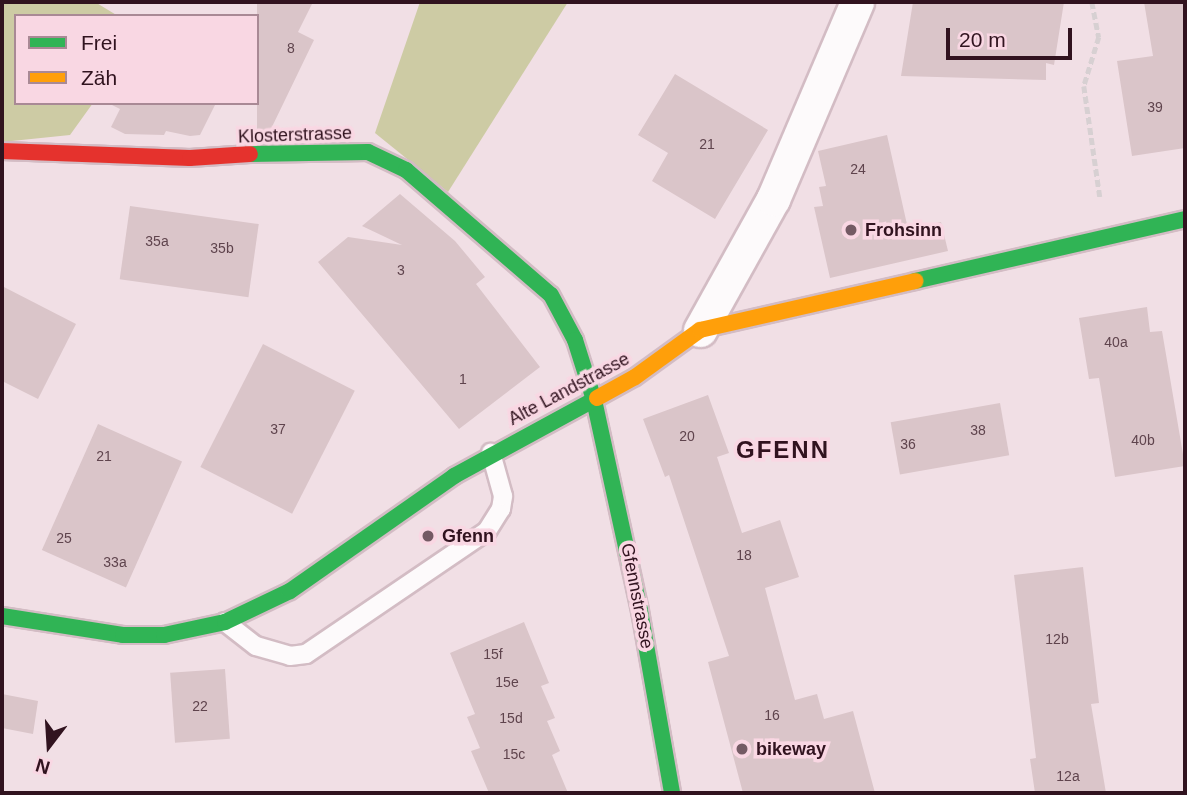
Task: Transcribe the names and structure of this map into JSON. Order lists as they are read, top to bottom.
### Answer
{
  "streets": {
    "street": ["Klosterstrasse", "Alte Landstrasse", "Gfennstrasse"]
  },
  "crossings": [
    ["Klosterstrasse", "Alte Landstrasse"],
    ["Klosterstrasse", "Gfennstrasse"],
    ["Alte Landstrasse", "Gfennstrasse"]
  ],
  "districts": ["GFENN"],
  "places": ["Frohsinn", "Gfenn", "bikeway"],
  "house_numbers": [
    "8",
    "39",
    "21",
    "24",
    "35a",
    "35b",
    "3",
    "40a",
    "1",
    "37",
    "38",
    "20",
    "40b",
    "36",
    "21",
    "25",
    "18",
    "33a",
    "12b",
    "15f",
    "15e",
    "22",
    "16",
    "15d",
    "15c",
    "12a"
  ],
  "legend": ["Frei", "Zäh"],
  "scale_bar": "20 m",
  "north": "bottom"
}
